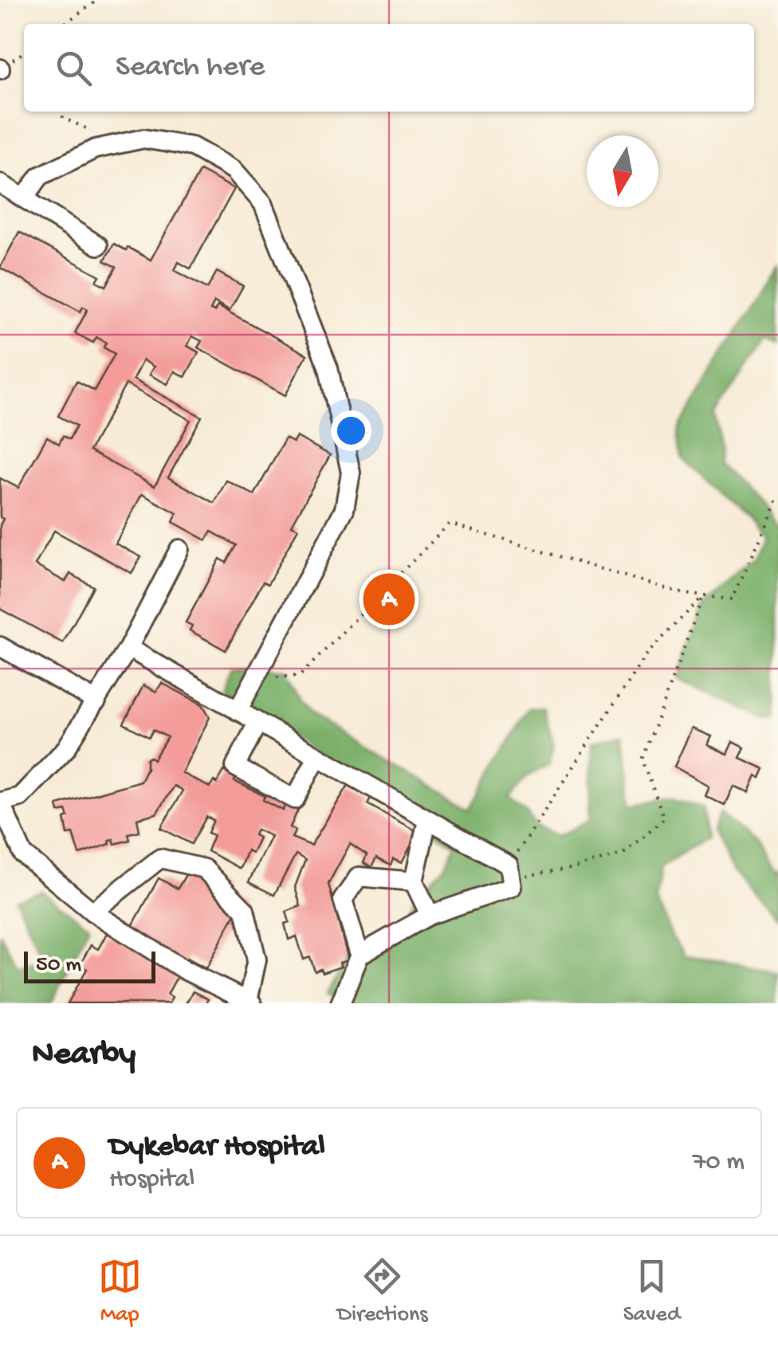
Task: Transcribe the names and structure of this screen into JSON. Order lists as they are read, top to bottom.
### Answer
{
  "scale_bar": "50 m",
  "north": "bottom",
  "page": {
    "search": "Search here",
    "pins": "A",
    "scale": "50 m",
    "heading": "Nearby",
    "list": [
      {
        "mark": "A",
        "name": "Dykebar Hospital",
        "note": "Hospital",
        "value": "70 m"
      }
    ],
    "nav": ["Map", "Directions", "Saved"]
  }
}
